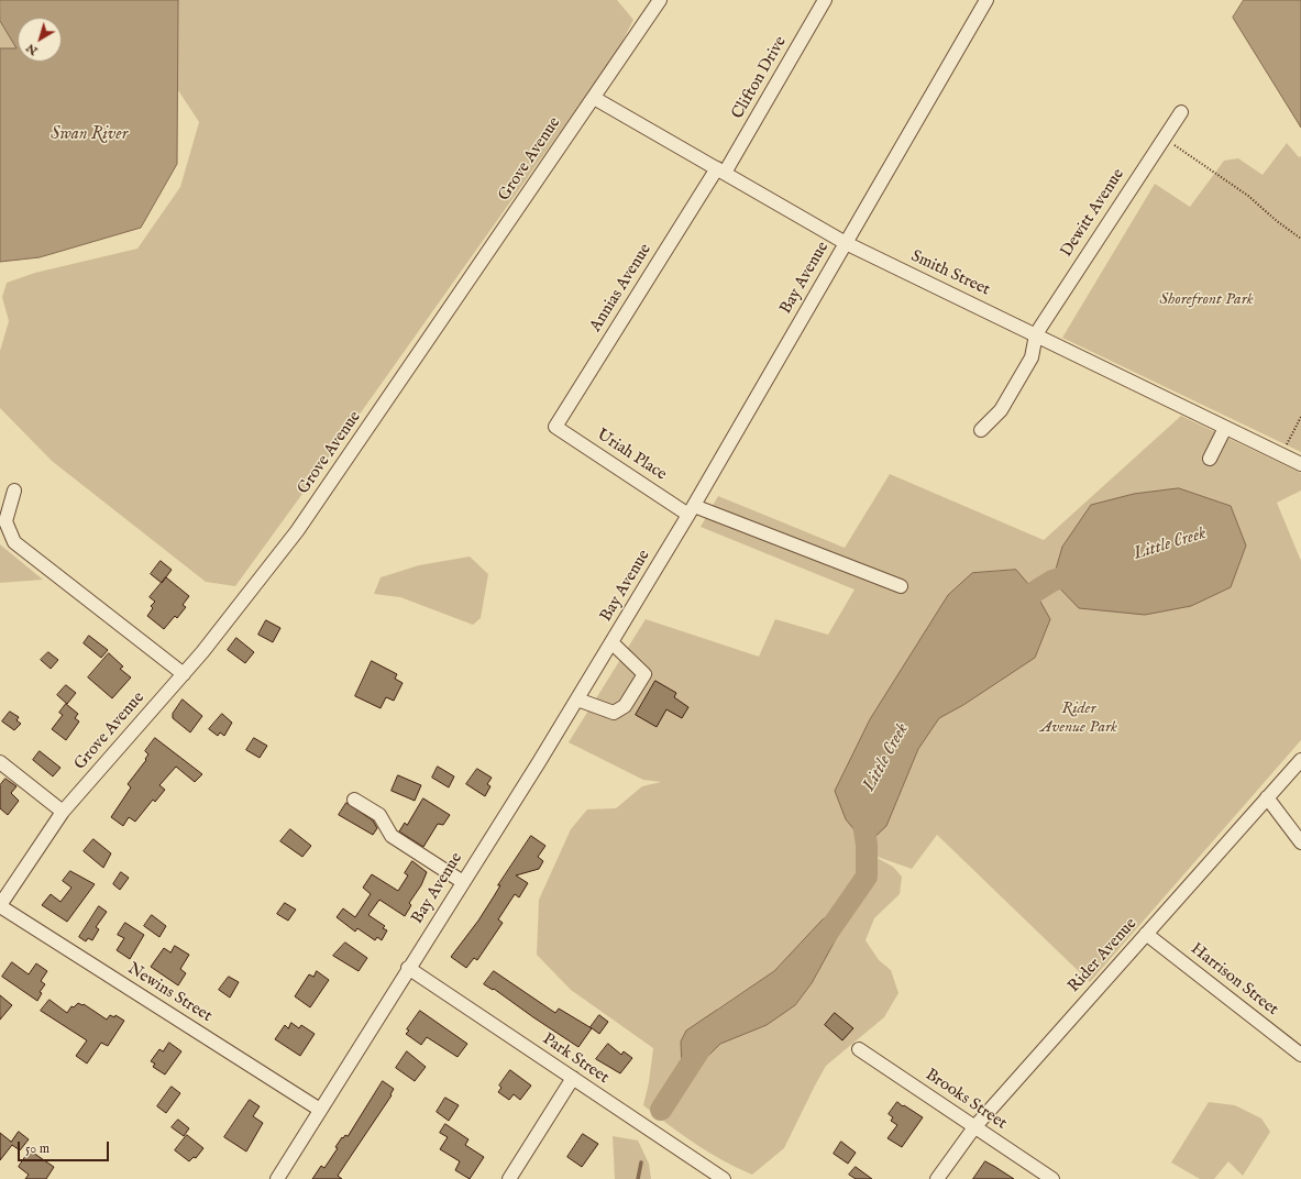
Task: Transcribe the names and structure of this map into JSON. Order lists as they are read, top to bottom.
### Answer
{
  "streets": {
    "street": [
      "Clifton Drive",
      "Grove Avenue",
      "Dewitt Avenue",
      "Smith Street",
      "Bay Avenue",
      "Annias Avenue",
      "Uriah Place",
      "Rider Avenue",
      "Harrison Street",
      "Newins Street",
      "Park Street",
      "Brooks Street"
    ]
  },
  "crossings": [
    ["Clifton Drive", "Smith Street"],
    ["Clifton Drive", "Annias Avenue"],
    ["Grove Avenue", "Smith Street"],
    ["Grove Avenue", "Newins Street"],
    ["Dewitt Avenue", "Smith Street"],
    ["Smith Street", "Bay Avenue"],
    ["Smith Street", "Annias Avenue"],
    ["Bay Avenue", "Uriah Place"],
    ["Bay Avenue", "Newins Street"],
    ["Bay Avenue", "Park Street"],
    ["Annias Avenue", "Uriah Place"],
    ["Rider Avenue", "Harrison Street"],
    ["Rider Avenue", "Brooks Street"]
  ],
  "water": ["Swan River", "Little Creek"],
  "parks": ["Shorefront Park", "Rider Avenue Park"],
  "scale_bar": "50 m",
  "north": "bottom left"
}
